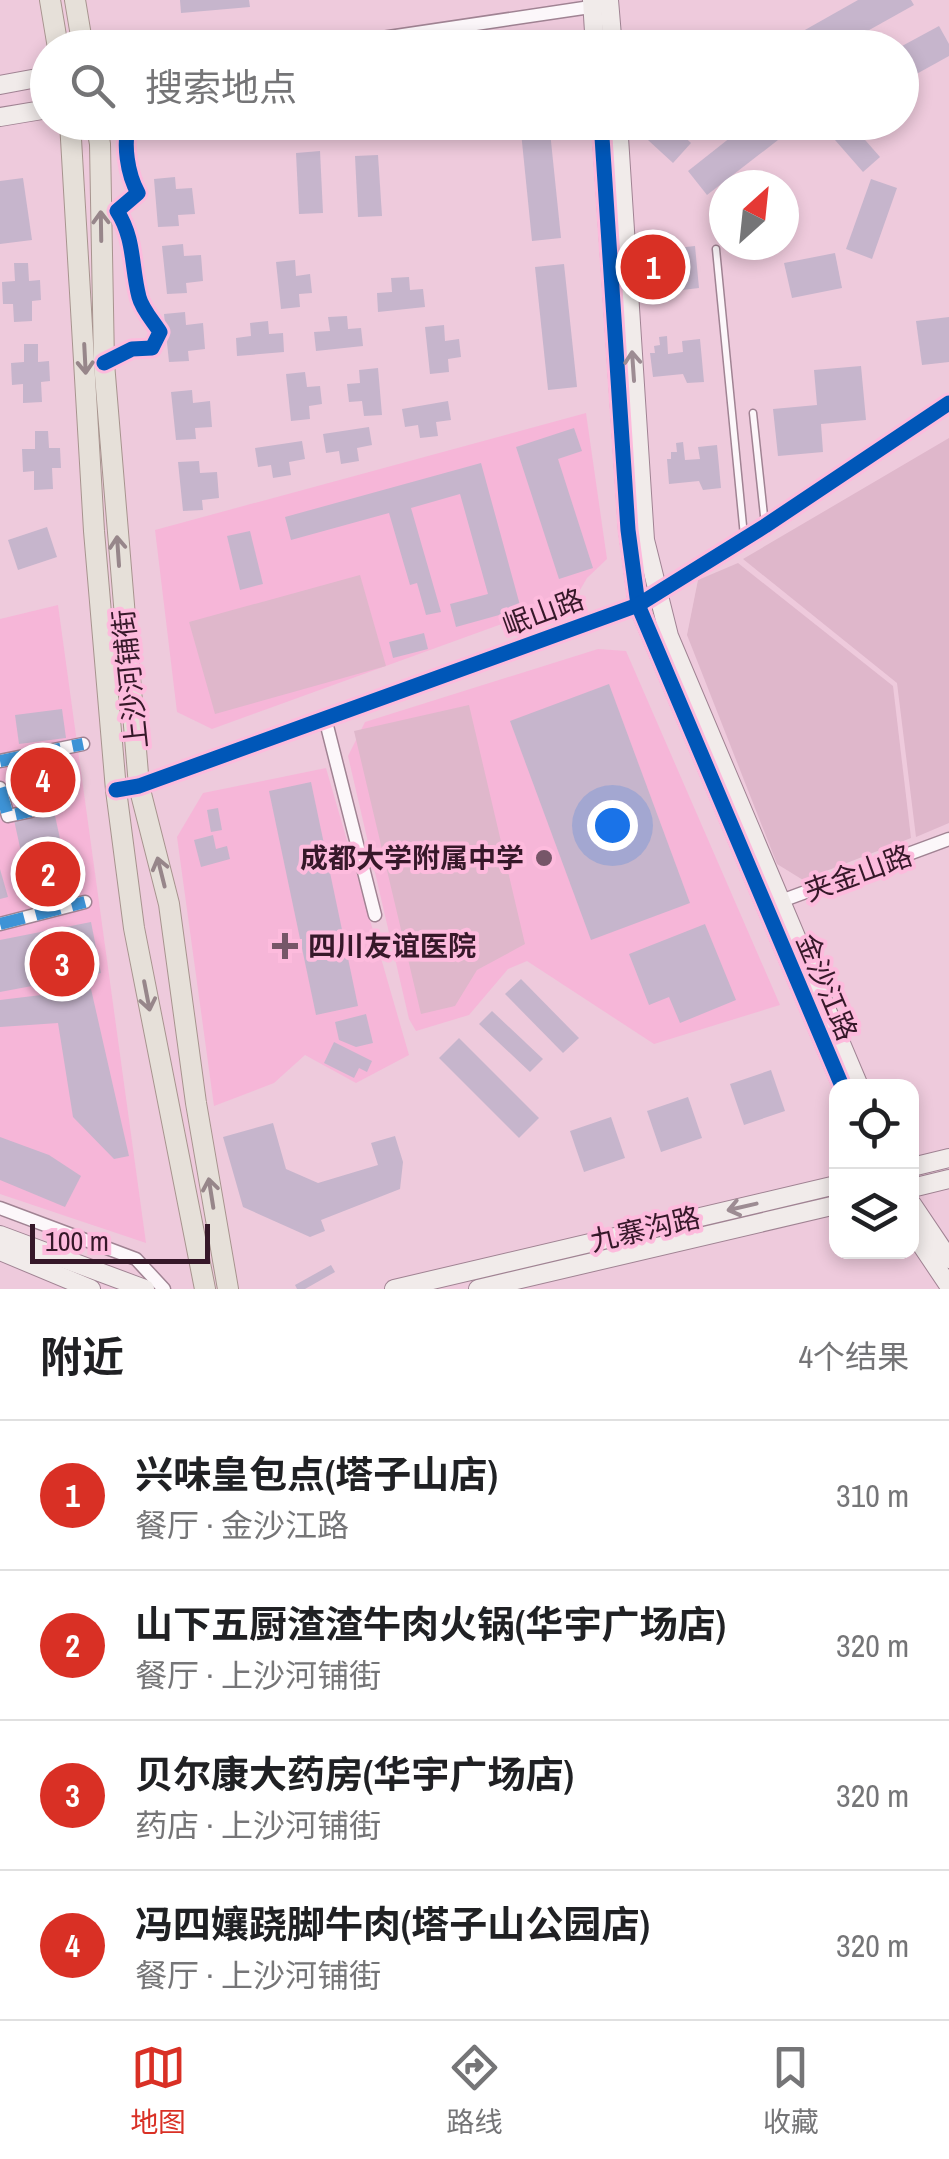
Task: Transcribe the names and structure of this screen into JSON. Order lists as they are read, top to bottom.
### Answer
{
  "streets": {
    "main road": ["上沙河铺街"],
    "street": [
      "岷山路",
      "夹金山路",
      "金沙江路",
      "九寨沟路"
    ]
  },
  "crossings": [
    ["岷山路", "上沙河铺街"],
    ["岷山路", "金沙江路"],
    ["夹金山路", "金沙江路"]
  ],
  "places": {
    "other": ["成都大学附属中学"],
    "health": ["四川友谊医院"]
  },
  "scale_bar": "100 m",
  "north": "top right",
  "page": {
    "search": "搜索地点",
    "pins": [
      "1",
      "4",
      "2",
      "3"
    ],
    "scale": "100 m",
    "heading": ["附近", "4个结果"],
    "list": [
      {
        "mark": "1",
        "name": "兴味皇包点(塔子山店)",
        "note": "餐厅 · 金沙江路",
        "value": "310 m"
      },
      {
        "mark": "2",
        "name": "山下五厨渣渣牛肉火锅(华宇广场店)",
        "note": "餐厅 · 上沙河铺街",
        "value": "320 m"
      },
      {
        "mark": "3",
        "name": "贝尔康大药房(华宇广场店)",
        "note": "药店 · 上沙河铺街",
        "value": "320 m"
      },
      {
        "mark": "4",
        "name": "冯四孃跷脚牛肉(塔子山公园店)",
        "note": "餐厅 · 上沙河铺街",
        "value": "320 m"
      }
    ],
    "nav": ["地图", "路线", "收藏"]
  }
}
